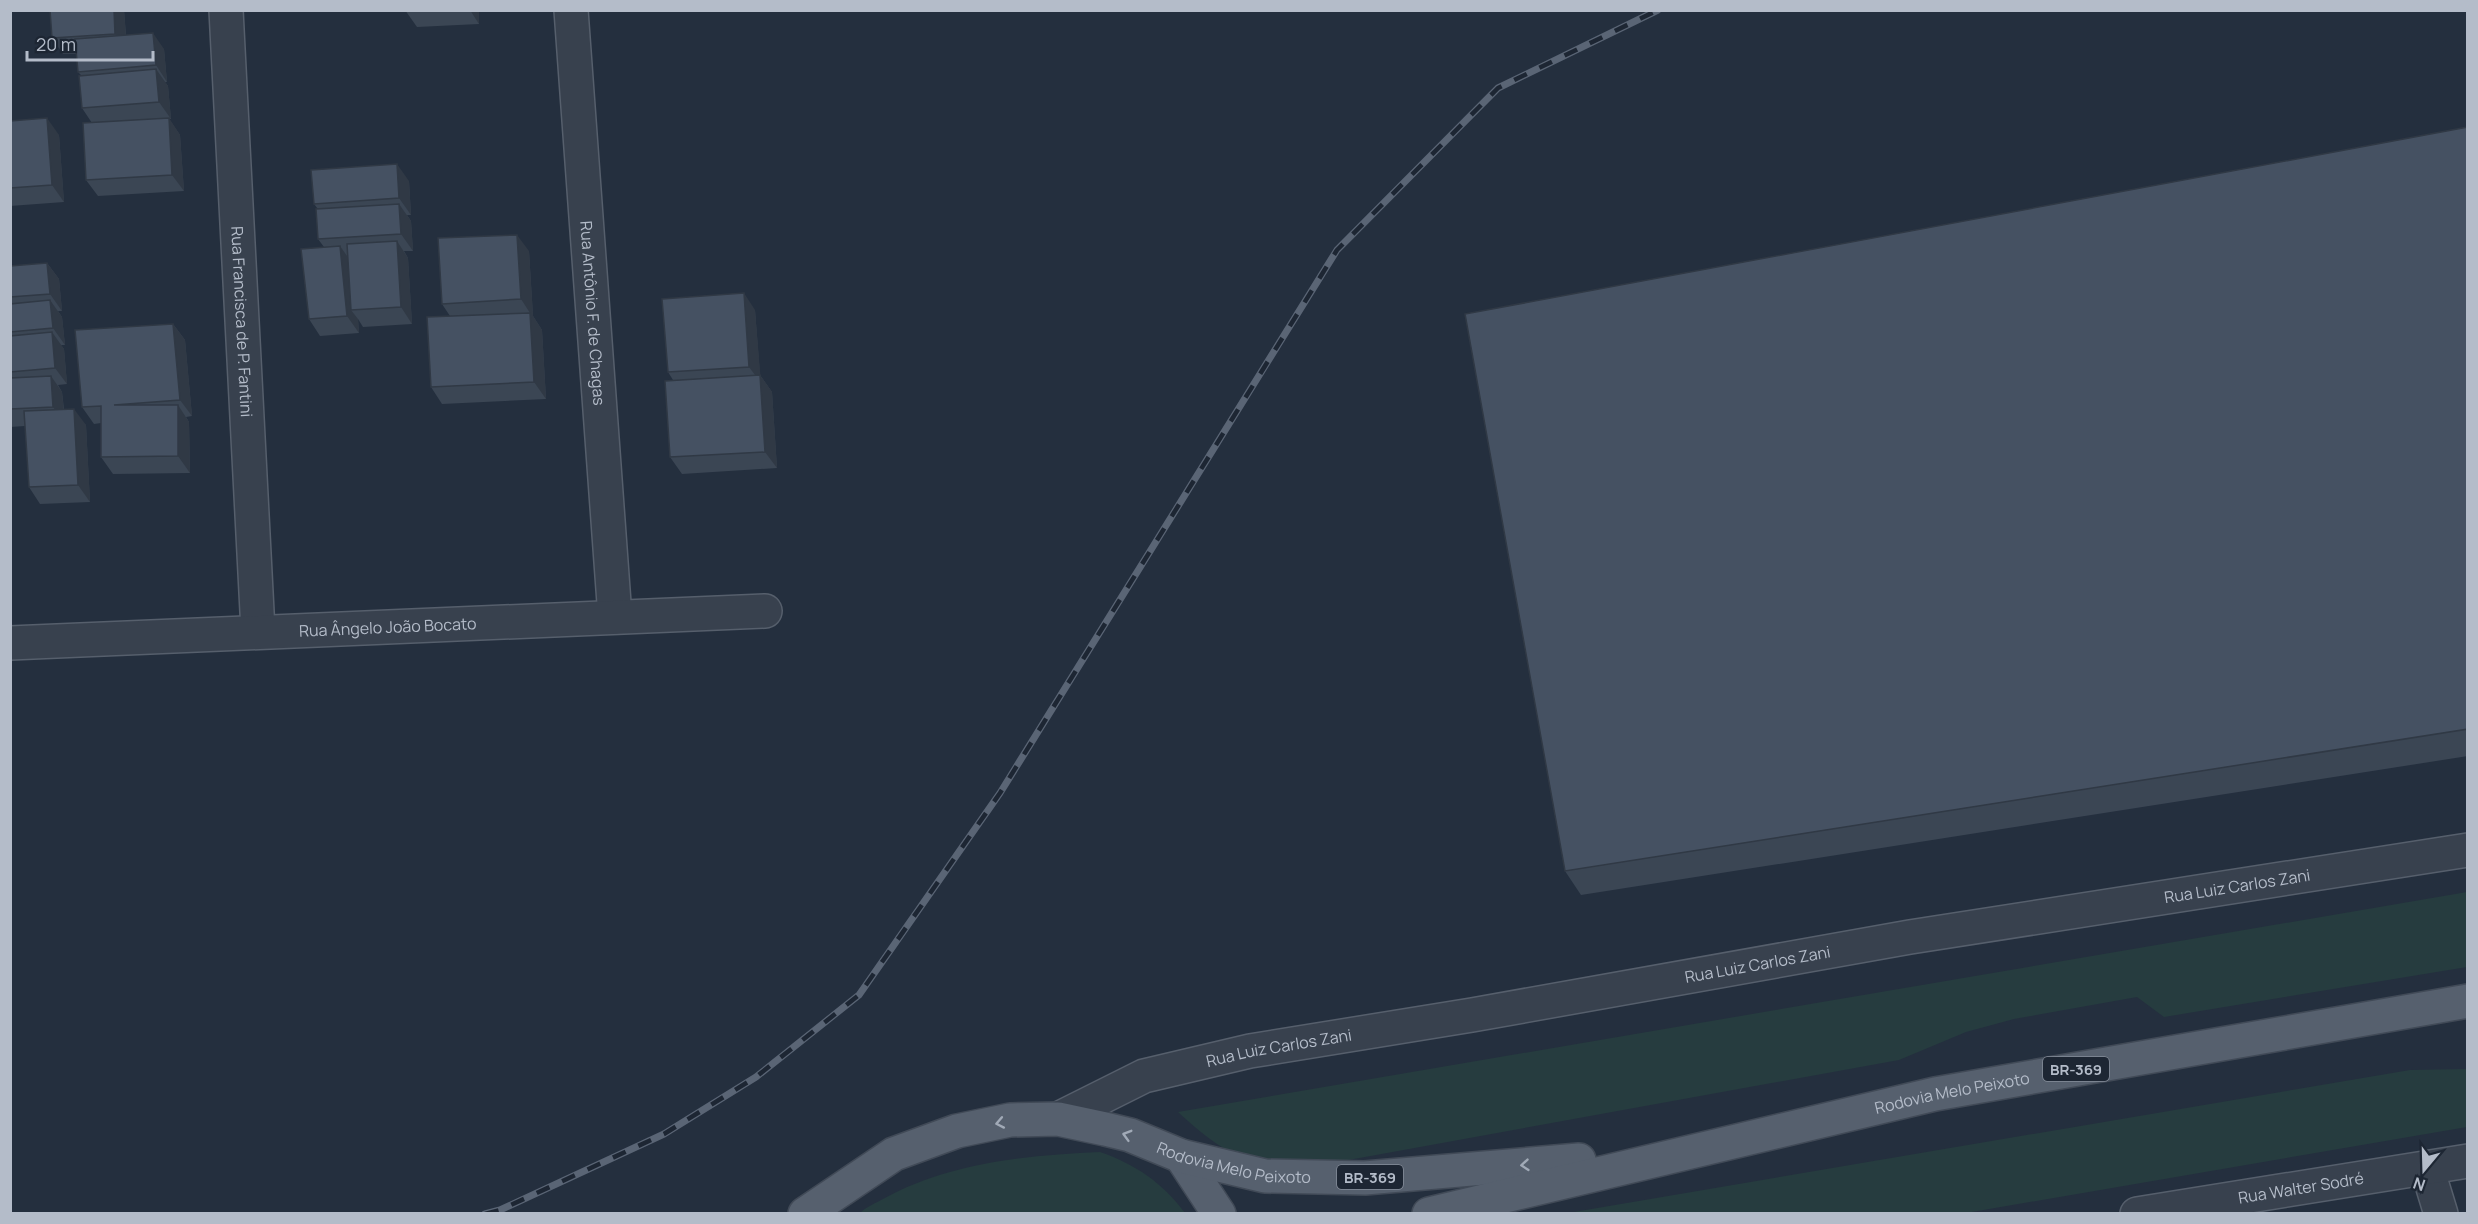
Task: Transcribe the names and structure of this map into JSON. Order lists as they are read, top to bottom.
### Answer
{
  "streets": {
    "main road": ["BR-369", "Rodovia Melo Peixoto"],
    "street": [
      "Rua Antônio F. de Chagas",
      "Rua Francisca de P. Fantini",
      "Rua Ângelo João Bocato",
      "Rua Luiz Carlos Zani",
      "Rua Walter Sodré"
    ]
  },
  "crossings": [
    ["Rua Antônio F. de Chagas", "Rua Ângelo João Bocato"],
    ["Rua Francisca de P. Fantini", "Rua Ângelo João Bocato"],
    ["Rua Luiz Carlos Zani", "Rodovia Melo Peixoto"]
  ],
  "scale_bar": "20 m",
  "north": "bottom"
}
